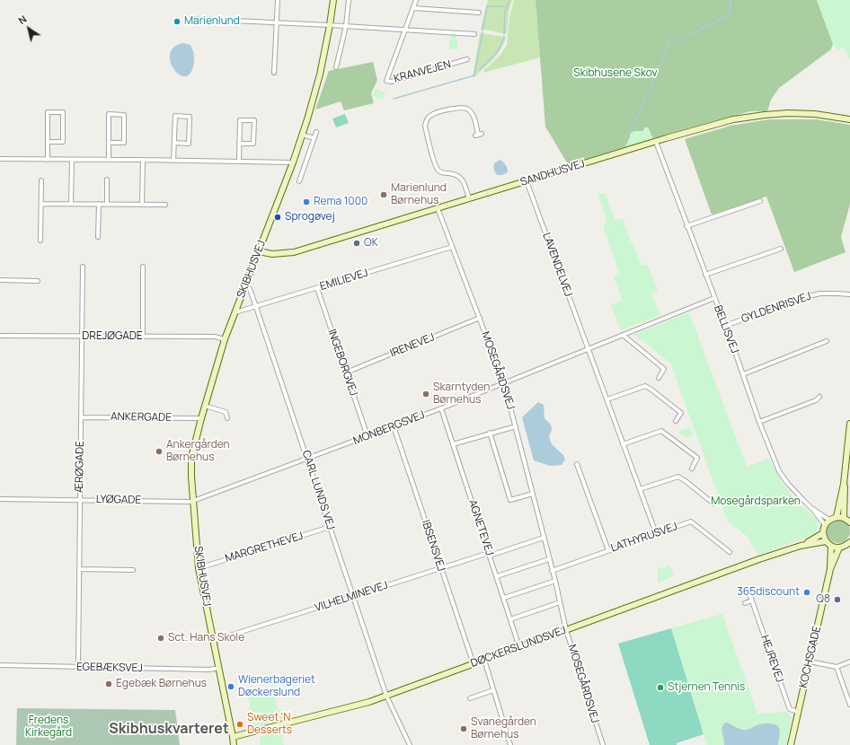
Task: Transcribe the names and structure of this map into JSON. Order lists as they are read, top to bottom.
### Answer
{
  "streets": {
    "street": [
      "KRANVEJEN",
      "SANDHUSVEJ",
      "LAVENDELVEJ",
      "SKIBHUSVEJ",
      "EMILIEVEJ",
      "GYLDENRISVEJ",
      "BELLISVEJ",
      "DREJØGADE",
      "IRENEVEJ",
      "INGEBORGVEJ",
      "MOSEGÅRDSVEJ",
      "ANKERGADE",
      "MONBERGSVEJ",
      "ÆRØGADE",
      "CARL LUNDS VEJ",
      "LYØGADE",
      "AGNETEVEJ",
      "LATHYRUSVEJ",
      "IBSENSVEJ",
      "MARGRETHEVEJ",
      "VILHELMINEVEJ",
      "DØCKERSLUNDSVEJ",
      "KOCHSGADE",
      "HEJREVEJ",
      "EGEBÆKSVEJ"
    ]
  },
  "crossings": [
    ["SANDHUSVEJ", "LAVENDELVEJ"],
    ["SANDHUSVEJ", "SKIBHUSVEJ"],
    ["SANDHUSVEJ", "BELLISVEJ"],
    ["SANDHUSVEJ", "MOSEGÅRDSVEJ"],
    ["LAVENDELVEJ", "MONBERGSVEJ"],
    ["LAVENDELVEJ", "LATHYRUSVEJ"],
    ["SKIBHUSVEJ", "EMILIEVEJ"],
    ["SKIBHUSVEJ", "DREJØGADE"],
    ["SKIBHUSVEJ", "ANKERGADE"],
    ["SKIBHUSVEJ", "MONBERGSVEJ"],
    ["SKIBHUSVEJ", "CARL LUNDS VEJ"],
    ["SKIBHUSVEJ", "LYØGADE"],
    ["SKIBHUSVEJ", "MARGRETHEVEJ"],
    ["SKIBHUSVEJ", "VILHELMINEVEJ"],
    ["SKIBHUSVEJ", "DØCKERSLUNDSVEJ"],
    ["SKIBHUSVEJ", "EGEBÆKSVEJ"],
    ["EMILIEVEJ", "INGEBORGVEJ"],
    ["EMILIEVEJ", "MOSEGÅRDSVEJ"],
    ["EMILIEVEJ", "CARL LUNDS VEJ"],
    ["GYLDENRISVEJ", "BELLISVEJ"],
    ["BELLISVEJ", "MONBERGSVEJ"],
    ["DREJØGADE", "ÆRØGADE"],
    ["IRENEVEJ", "INGEBORGVEJ"],
    ["IRENEVEJ", "MOSEGÅRDSVEJ"],
    ["INGEBORGVEJ", "MONBERGSVEJ"],
    ["MOSEGÅRDSVEJ", "MONBERGSVEJ"],
    ["MOSEGÅRDSVEJ", "LATHYRUSVEJ"],
    ["MOSEGÅRDSVEJ", "DØCKERSLUNDSVEJ"],
    ["ANKERGADE", "ÆRØGADE"],
    ["MONBERGSVEJ", "CARL LUNDS VEJ"],
    ["MONBERGSVEJ", "LYØGADE"],
    ["MONBERGSVEJ", "AGNETEVEJ"],
    ["MONBERGSVEJ", "IBSENSVEJ"],
    ["ÆRØGADE", "LYØGADE"],
    ["ÆRØGADE", "EGEBÆKSVEJ"],
    ["CARL LUNDS VEJ", "MARGRETHEVEJ"],
    ["CARL LUNDS VEJ", "VILHELMINEVEJ"],
    ["CARL LUNDS VEJ", "DØCKERSLUNDSVEJ"],
    ["AGNETEVEJ", "VILHELMINEVEJ"],
    ["AGNETEVEJ", "DØCKERSLUNDSVEJ"],
    ["IBSENSVEJ", "VILHELMINEVEJ"],
    ["IBSENSVEJ", "DØCKERSLUNDSVEJ"],
    ["KOCHSGADE", "HEJREVEJ"]
  ],
  "districts": ["Skibhuskvarteret"],
  "parks": ["Skibhusene Skov", "Mosegårdsparken", "Fredens Kirkegård"],
  "places": [
    "Marienlund",
    "Marienlund Børnehus",
    "Rema 1000",
    "Sprogøvej",
    "OK",
    "Skarntyden Børnehus",
    "Ankergården Børnehus",
    "365discount",
    "Q8",
    "Sct. Hans Skole",
    "Egebæk Børnehus",
    "Wienerbageriet Døckerslund",
    "Stjernen Tennis",
    "Sweet 'N Desserts",
    "Svanegården Børnehus"
  ],
  "north": "top left"
}
